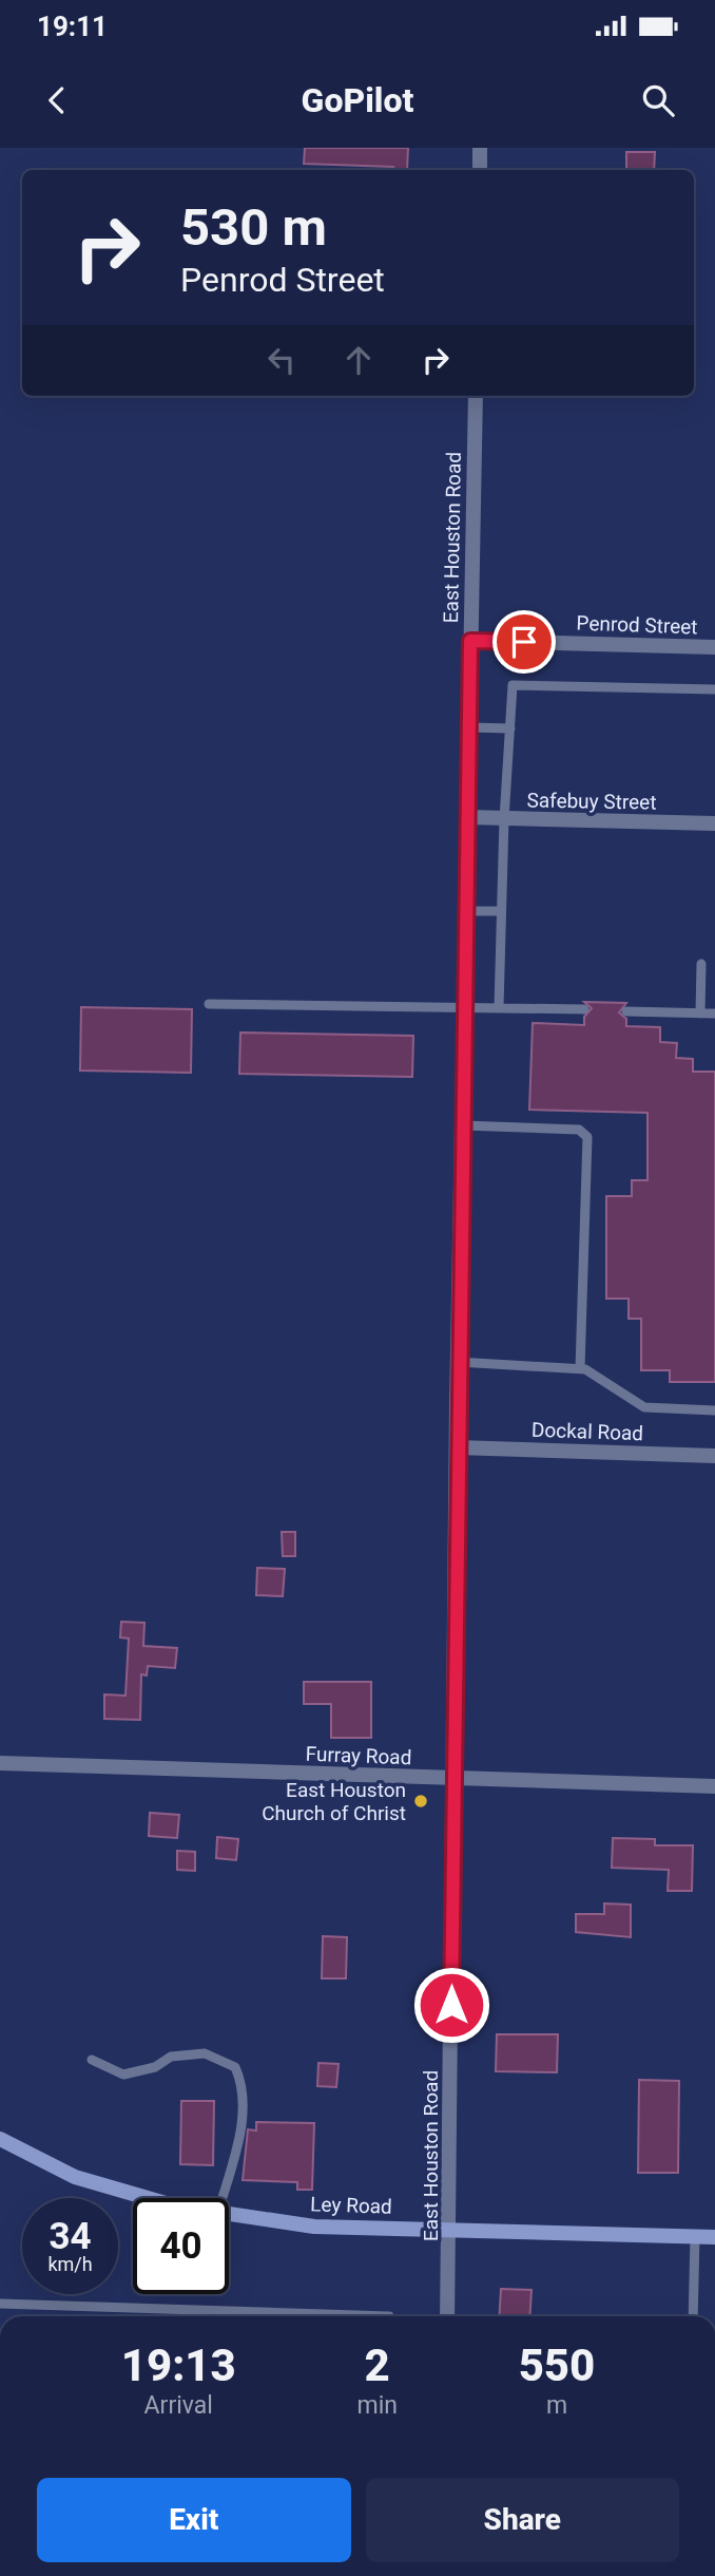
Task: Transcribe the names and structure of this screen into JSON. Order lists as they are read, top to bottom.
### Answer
{
  "streets": {
    "main road": ["Ley Road"],
    "street": [
      "East Houston Road",
      "Penrod Street",
      "Safebuy Street",
      "Dockal Road",
      "Furray Road"
    ]
  },
  "crossings": [
    ["East Houston Road", "Penrod Street"],
    ["East Houston Road", "Safebuy Street"],
    ["East Houston Road", "Dockal Road"],
    ["East Houston Road", "Furray Road"],
    ["East Houston Road", "Ley Road"]
  ],
  "places": ["East Houston Church of Christ"],
  "page": {
    "status": "19:11",
    "header": "GoPilot",
    "turn": ["530 m", "Penrod Street"],
    "speed": "34 km/h",
    "limit": "40",
    "eta": [
      "19:13",
      "Arrival",
      "2",
      "min",
      "550",
      "m"
    ],
    "buttons": ["Exit", "Share"]
  }
}
